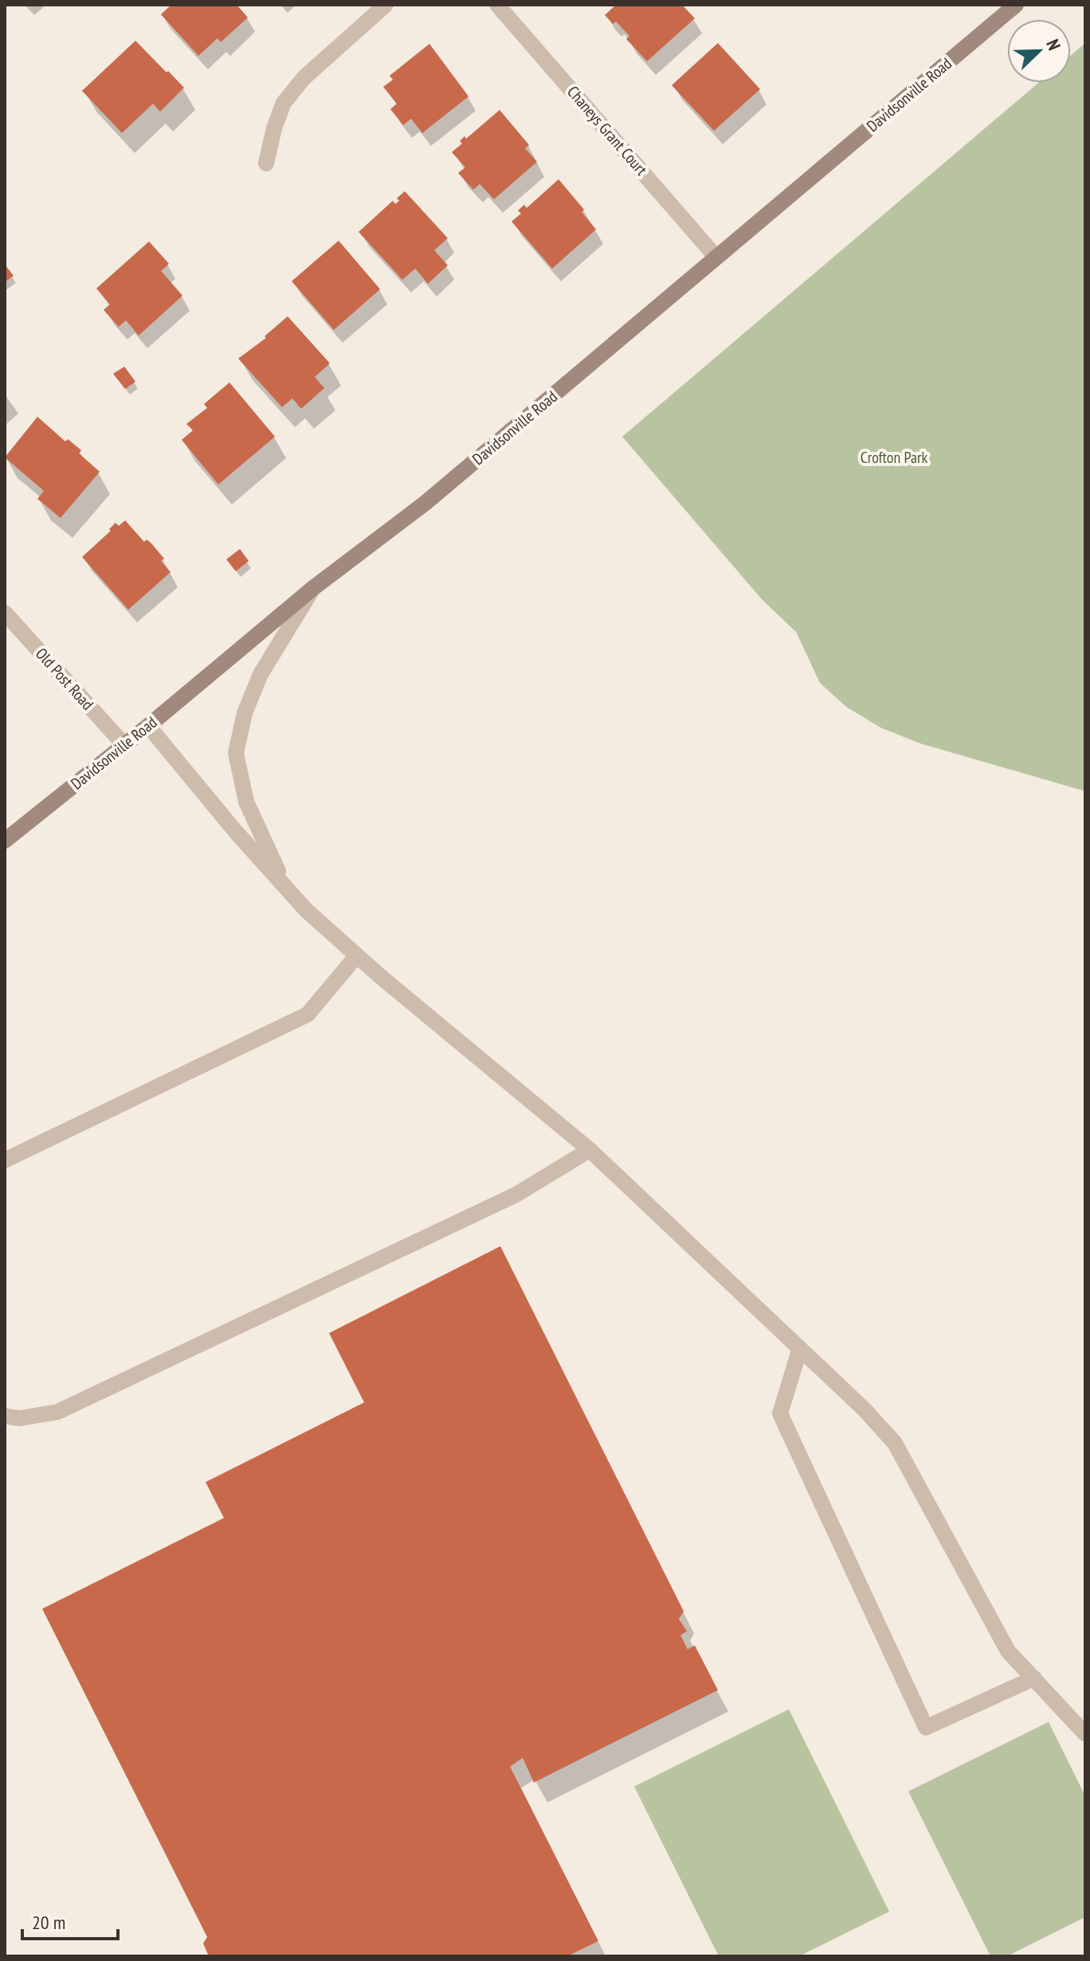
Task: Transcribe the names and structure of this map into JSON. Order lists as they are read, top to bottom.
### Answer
{
  "streets": {
    "main road": ["Davidsonville Road"],
    "street": ["Chaneys Grant Court", "Old Post Road"]
  },
  "crossings": [
    ["Davidsonville Road", "Chaneys Grant Court"],
    ["Davidsonville Road", "Old Post Road"]
  ],
  "parks": ["Crofton Park"],
  "scale_bar": "20 m",
  "north": "top right"
}
